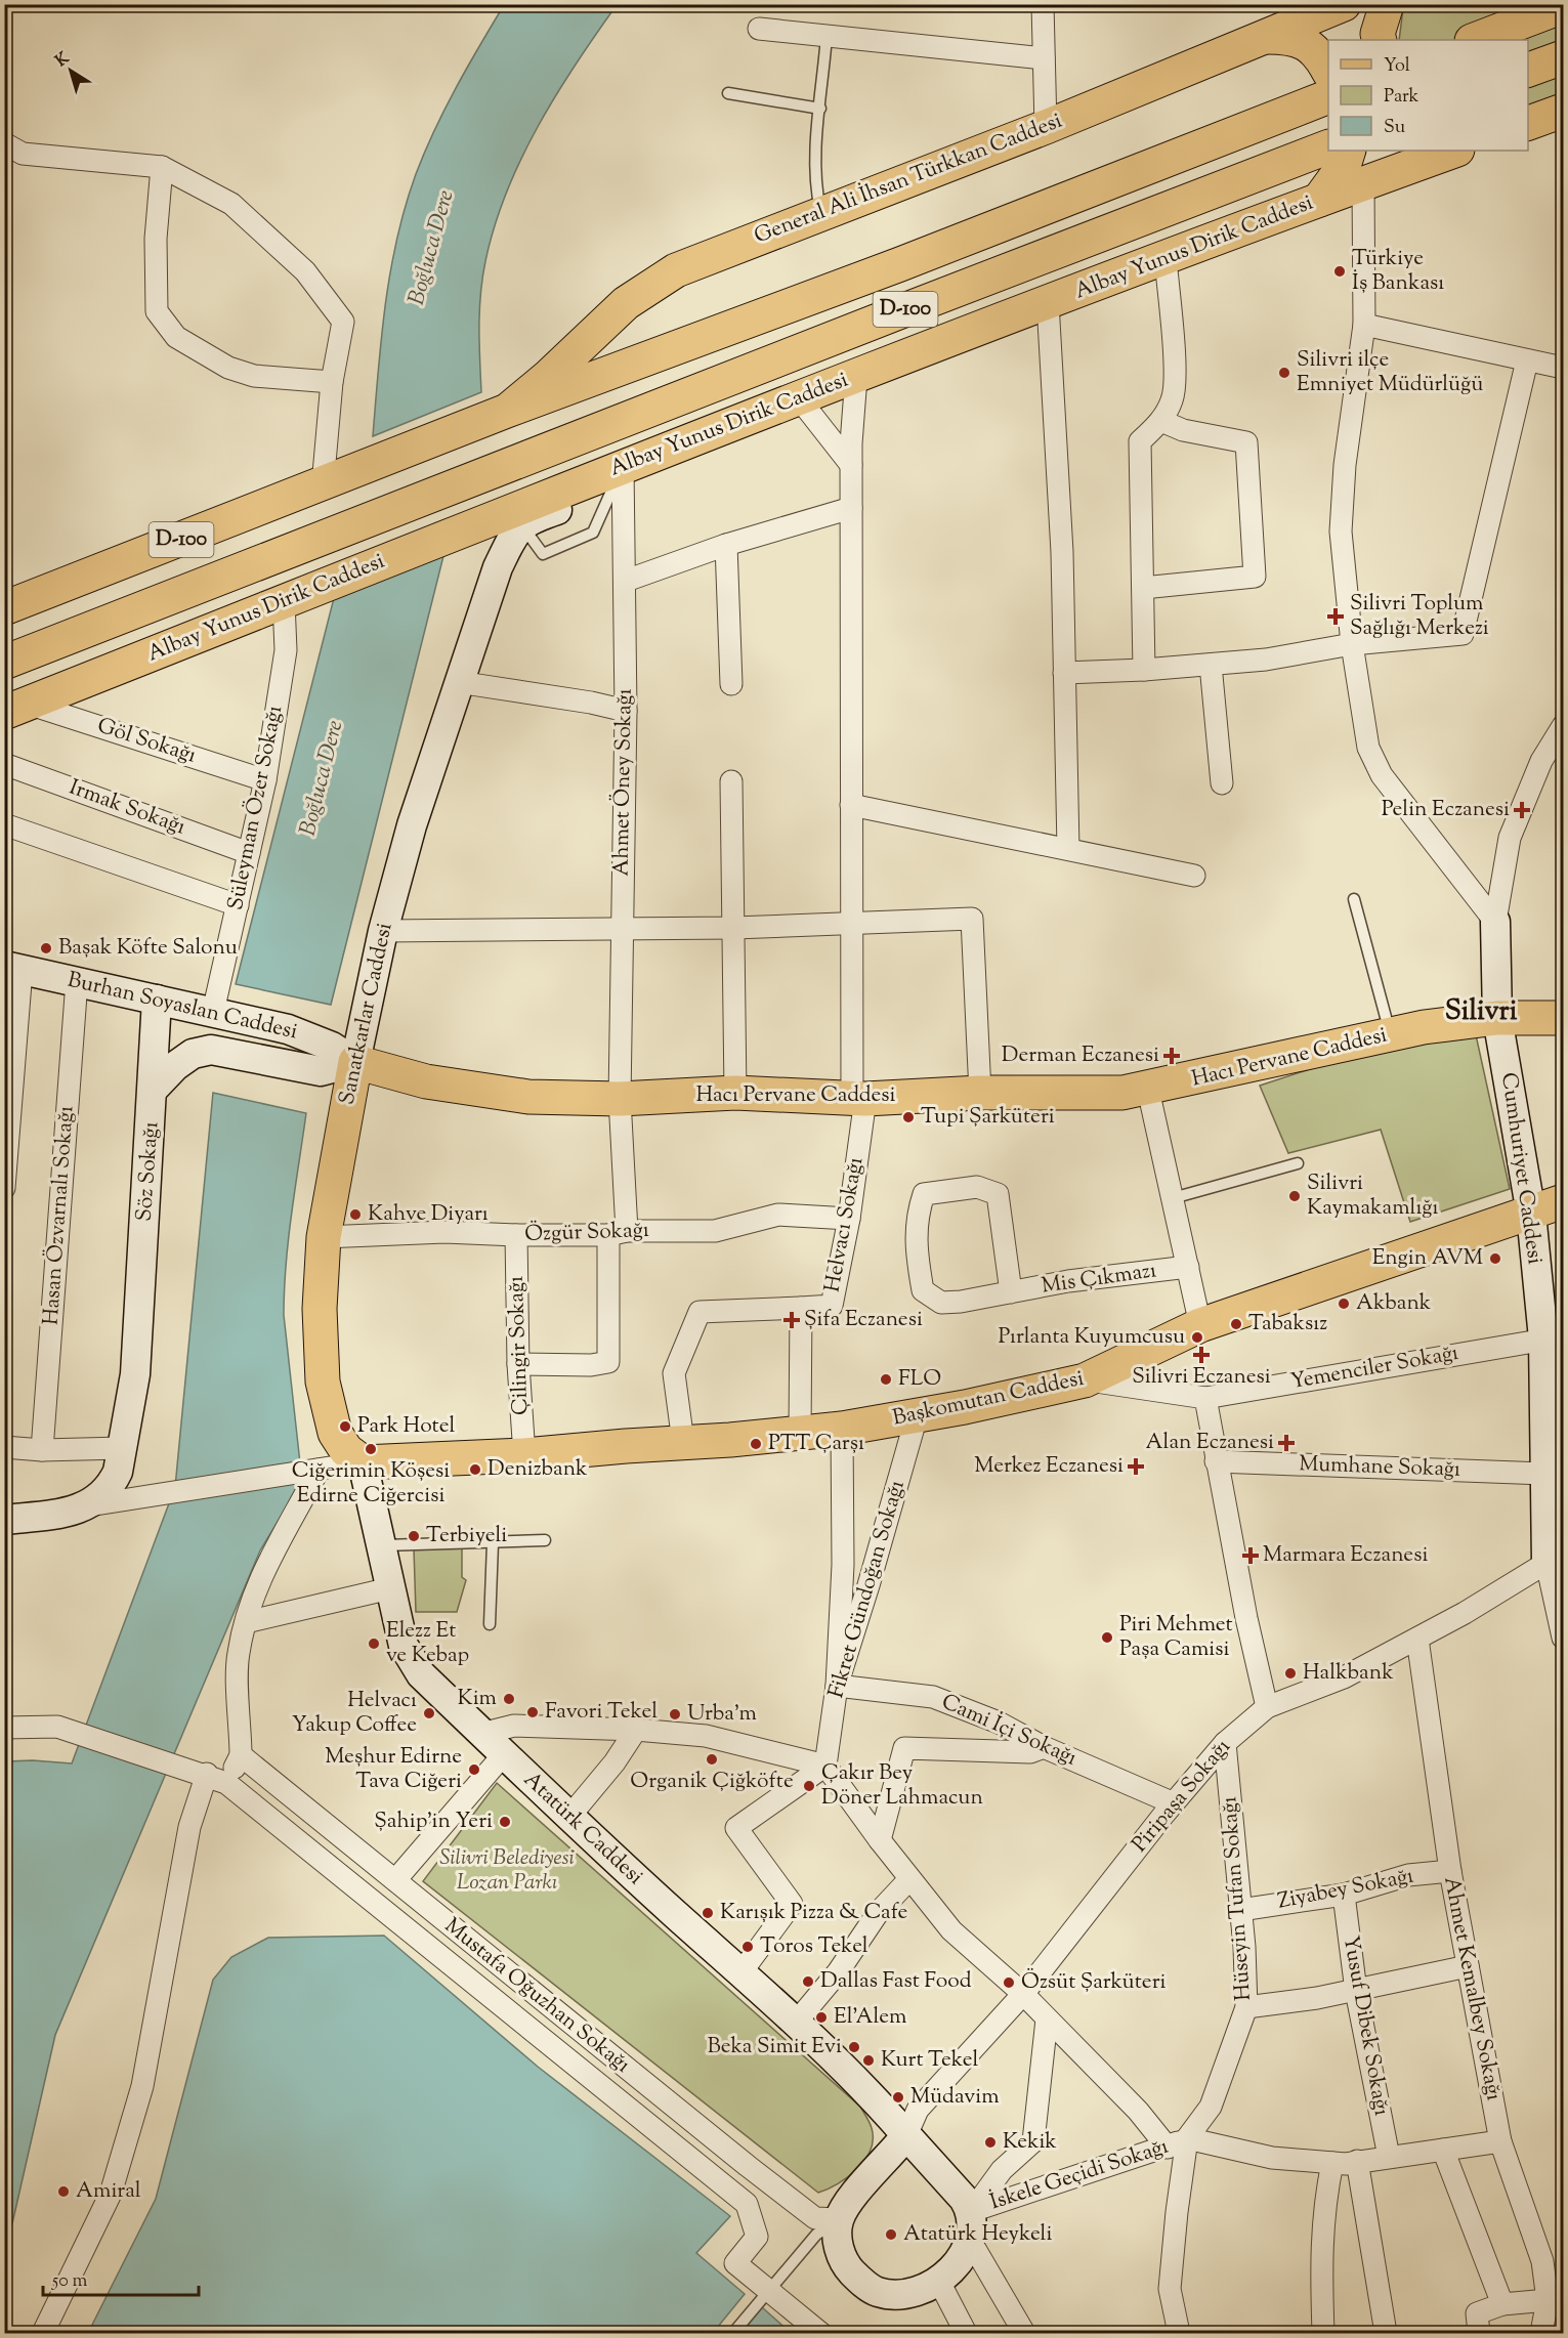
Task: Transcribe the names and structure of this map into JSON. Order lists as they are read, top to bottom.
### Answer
{
  "streets": {
    "main road": [
      "General Ali İhsan Türkkan Caddesi",
      "Albay Yunus Dirik Caddesi",
      "D-100",
      "Sanatkarlar Caddesi",
      "Hacı Pervane Caddesi",
      "Başkomutan Caddesi"
    ],
    "street": [
      "Göl Sokağı",
      "Ahmet Öney Sokağı",
      "Irmak Sokağı",
      "Süleyman Özer Sokağı",
      "Burhan Soyaslan Caddesi",
      "Cumhuriyet Caddesi",
      "Söz Sokağı",
      "Hasan Özvarnalı Sokağı",
      "Helvacı Sokağı",
      "Özgür Sokağı",
      "Mis Çıkmazı",
      "Çilingir Sokağı",
      "Yemenciler Sokağı",
      "Mumhane Sokağı",
      "Fikret Gündoğan Sokağı",
      "Cami İçi Sokağı",
      "Piripaşa Sokağı",
      "Atatürk Caddesi",
      "Ziyabey Sokağı",
      "Hüseyin Tufan Sokağı",
      "Ahmet Kemalbey Sokağı",
      "Mustafa Oğuzhan Sokağı",
      "Yusuf Dibek Sokağı",
      "İskele Geçidi Sokağı"
    ]
  },
  "crossings": [
    ["General Ali İhsan Türkkan Caddesi", "D-100"],
    ["Albay Yunus Dirik Caddesi", "Göl Sokağı"],
    ["Albay Yunus Dirik Caddesi", "Ahmet Öney Sokağı"],
    ["Albay Yunus Dirik Caddesi", "Süleyman Özer Sokağı"],
    ["Albay Yunus Dirik Caddesi", "Sanatkarlar Caddesi"],
    ["Albay Yunus Dirik Caddesi", "Helvacı Sokağı"],
    ["Göl Sokağı", "Süleyman Özer Sokağı"],
    ["Ahmet Öney Sokağı", "Sanatkarlar Caddesi"],
    ["Ahmet Öney Sokağı", "Hacı Pervane Caddesi"],
    ["Ahmet Öney Sokağı", "Özgür Sokağı"],
    ["Ahmet Öney Sokağı", "Çilingir Sokağı"],
    ["Irmak Sokağı", "Süleyman Özer Sokağı"],
    ["Süleyman Özer Sokağı", "Burhan Soyaslan Caddesi"],
    ["Burhan Soyaslan Caddesi", "Sanatkarlar Caddesi"],
    ["Burhan Soyaslan Caddesi", "Hacı Pervane Caddesi"],
    ["Burhan Soyaslan Caddesi", "Söz Sokağı"],
    ["Burhan Soyaslan Caddesi", "Hasan Özvarnalı Sokağı"],
    ["Sanatkarlar Caddesi", "Hacı Pervane Caddesi"],
    ["Sanatkarlar Caddesi", "Özgür Sokağı"],
    ["Sanatkarlar Caddesi", "Başkomutan Caddesi"],
    ["Sanatkarlar Caddesi", "Atatürk Caddesi"],
    ["Hacı Pervane Caddesi", "Cumhuriyet Caddesi"],
    ["Hacı Pervane Caddesi", "Helvacı Sokağı"],
    ["Cumhuriyet Caddesi", "Yemenciler Sokağı"],
    ["Cumhuriyet Caddesi", "Başkomutan Caddesi"],
    ["Cumhuriyet Caddesi", "Mumhane Sokağı"],
    ["Cumhuriyet Caddesi", "Piripaşa Sokağı"],
    ["Helvacı Sokağı", "Özgür Sokağı"],
    ["Helvacı Sokağı", "Başkomutan Caddesi"],
    ["Özgür Sokağı", "Çilingir Sokağı"],
    ["Çilingir Sokağı", "Başkomutan Caddesi"],
    ["Yemenciler Sokağı", "Başkomutan Caddesi"],
    ["Başkomutan Caddesi", "Fikret Gündoğan Sokağı"],
    ["Başkomutan Caddesi", "Atatürk Caddesi"],
    ["Fikret Gündoğan Sokağı", "Cami İçi Sokağı"],
    ["Cami İçi Sokağı", "Piripaşa Sokağı"],
    ["Piripaşa Sokağı", "Atatürk Caddesi"],
    ["Piripaşa Sokağı", "Hüseyin Tufan Sokağı"],
    ["Piripaşa Sokağı", "Ahmet Kemalbey Sokağı"],
    ["Piripaşa Sokağı", "Mustafa Oğuzhan Sokağı"],
    ["Piripaşa Sokağı", "İskele Geçidi Sokağı"],
    ["Atatürk Caddesi", "Mustafa Oğuzhan Sokağı"],
    ["Atatürk Caddesi", "İskele Geçidi Sokağı"],
    ["Ziyabey Sokağı", "Hüseyin Tufan Sokağı"],
    ["Ziyabey Sokağı", "Ahmet Kemalbey Sokağı"],
    ["Ziyabey Sokağı", "Yusuf Dibek Sokağı"],
    ["Hüseyin Tufan Sokağı", "İskele Geçidi Sokağı"],
    ["Mustafa Oğuzhan Sokağı", "İskele Geçidi Sokağı"]
  ],
  "districts": ["Silivri"],
  "water": ["Boğluca Dere"],
  "parks": ["Silivri Belediyesi Lozan Parkı"],
  "places": {
    "other": [
      "Türkiye İş Bankası",
      "Silivri ilçe Emniyet Müdürlüğü",
      "Başak Köfte Salonu",
      "Tupi Şarküteri",
      "Silivri Kaymakamlığı",
      "Kahve Diyarı",
      "Engin AVM",
      "Akbank",
      "Tabaksız",
      "Pırlanta Kuyumcusu",
      "FLO",
      "Park Hotel",
      "PTT Çarşı",
      "Ciğerimin Köşesi Edirne Ciğercisi",
      "Denizbank",
      "Terbiyeli",
      "Piri Mehmet Paşa Camisi",
      "Elezz Et ve Kebap",
      "Halkbank",
      "Kim",
      "Favori Tekel",
      "Helvacı Yakup Coffee",
      "Urba'm",
      "Organik Çiğköfte",
      "Meşhur Edirne Tava Ciğeri",
      "Çakır Bey Döner Lahmacun",
      "Şahip'in Yeri",
      "Karışık Pizza & Cafe",
      "Toros Tekel",
      "Dallas Fast Food",
      "Özsüt Şarküteri",
      "El'Alem",
      "Beka Simit Evi",
      "Kurt Tekel",
      "Müdavim",
      "Kekik",
      "Amiral",
      "Atatürk Heykeli"
    ],
    "health": [
      "Silivri Toplum Sağlığı Merkezi",
      "Pelin Eczanesi",
      "Derman Eczanesi",
      "Şifa Eczanesi",
      "Silivri Eczanesi",
      "Alan Eczanesi",
      "Merkez Eczanesi",
      "Marmara Eczanesi"
    ]
  },
  "legend": ["Yol", "Park", "Su"],
  "scale_bar": "50 m",
  "north": "top left"
}
